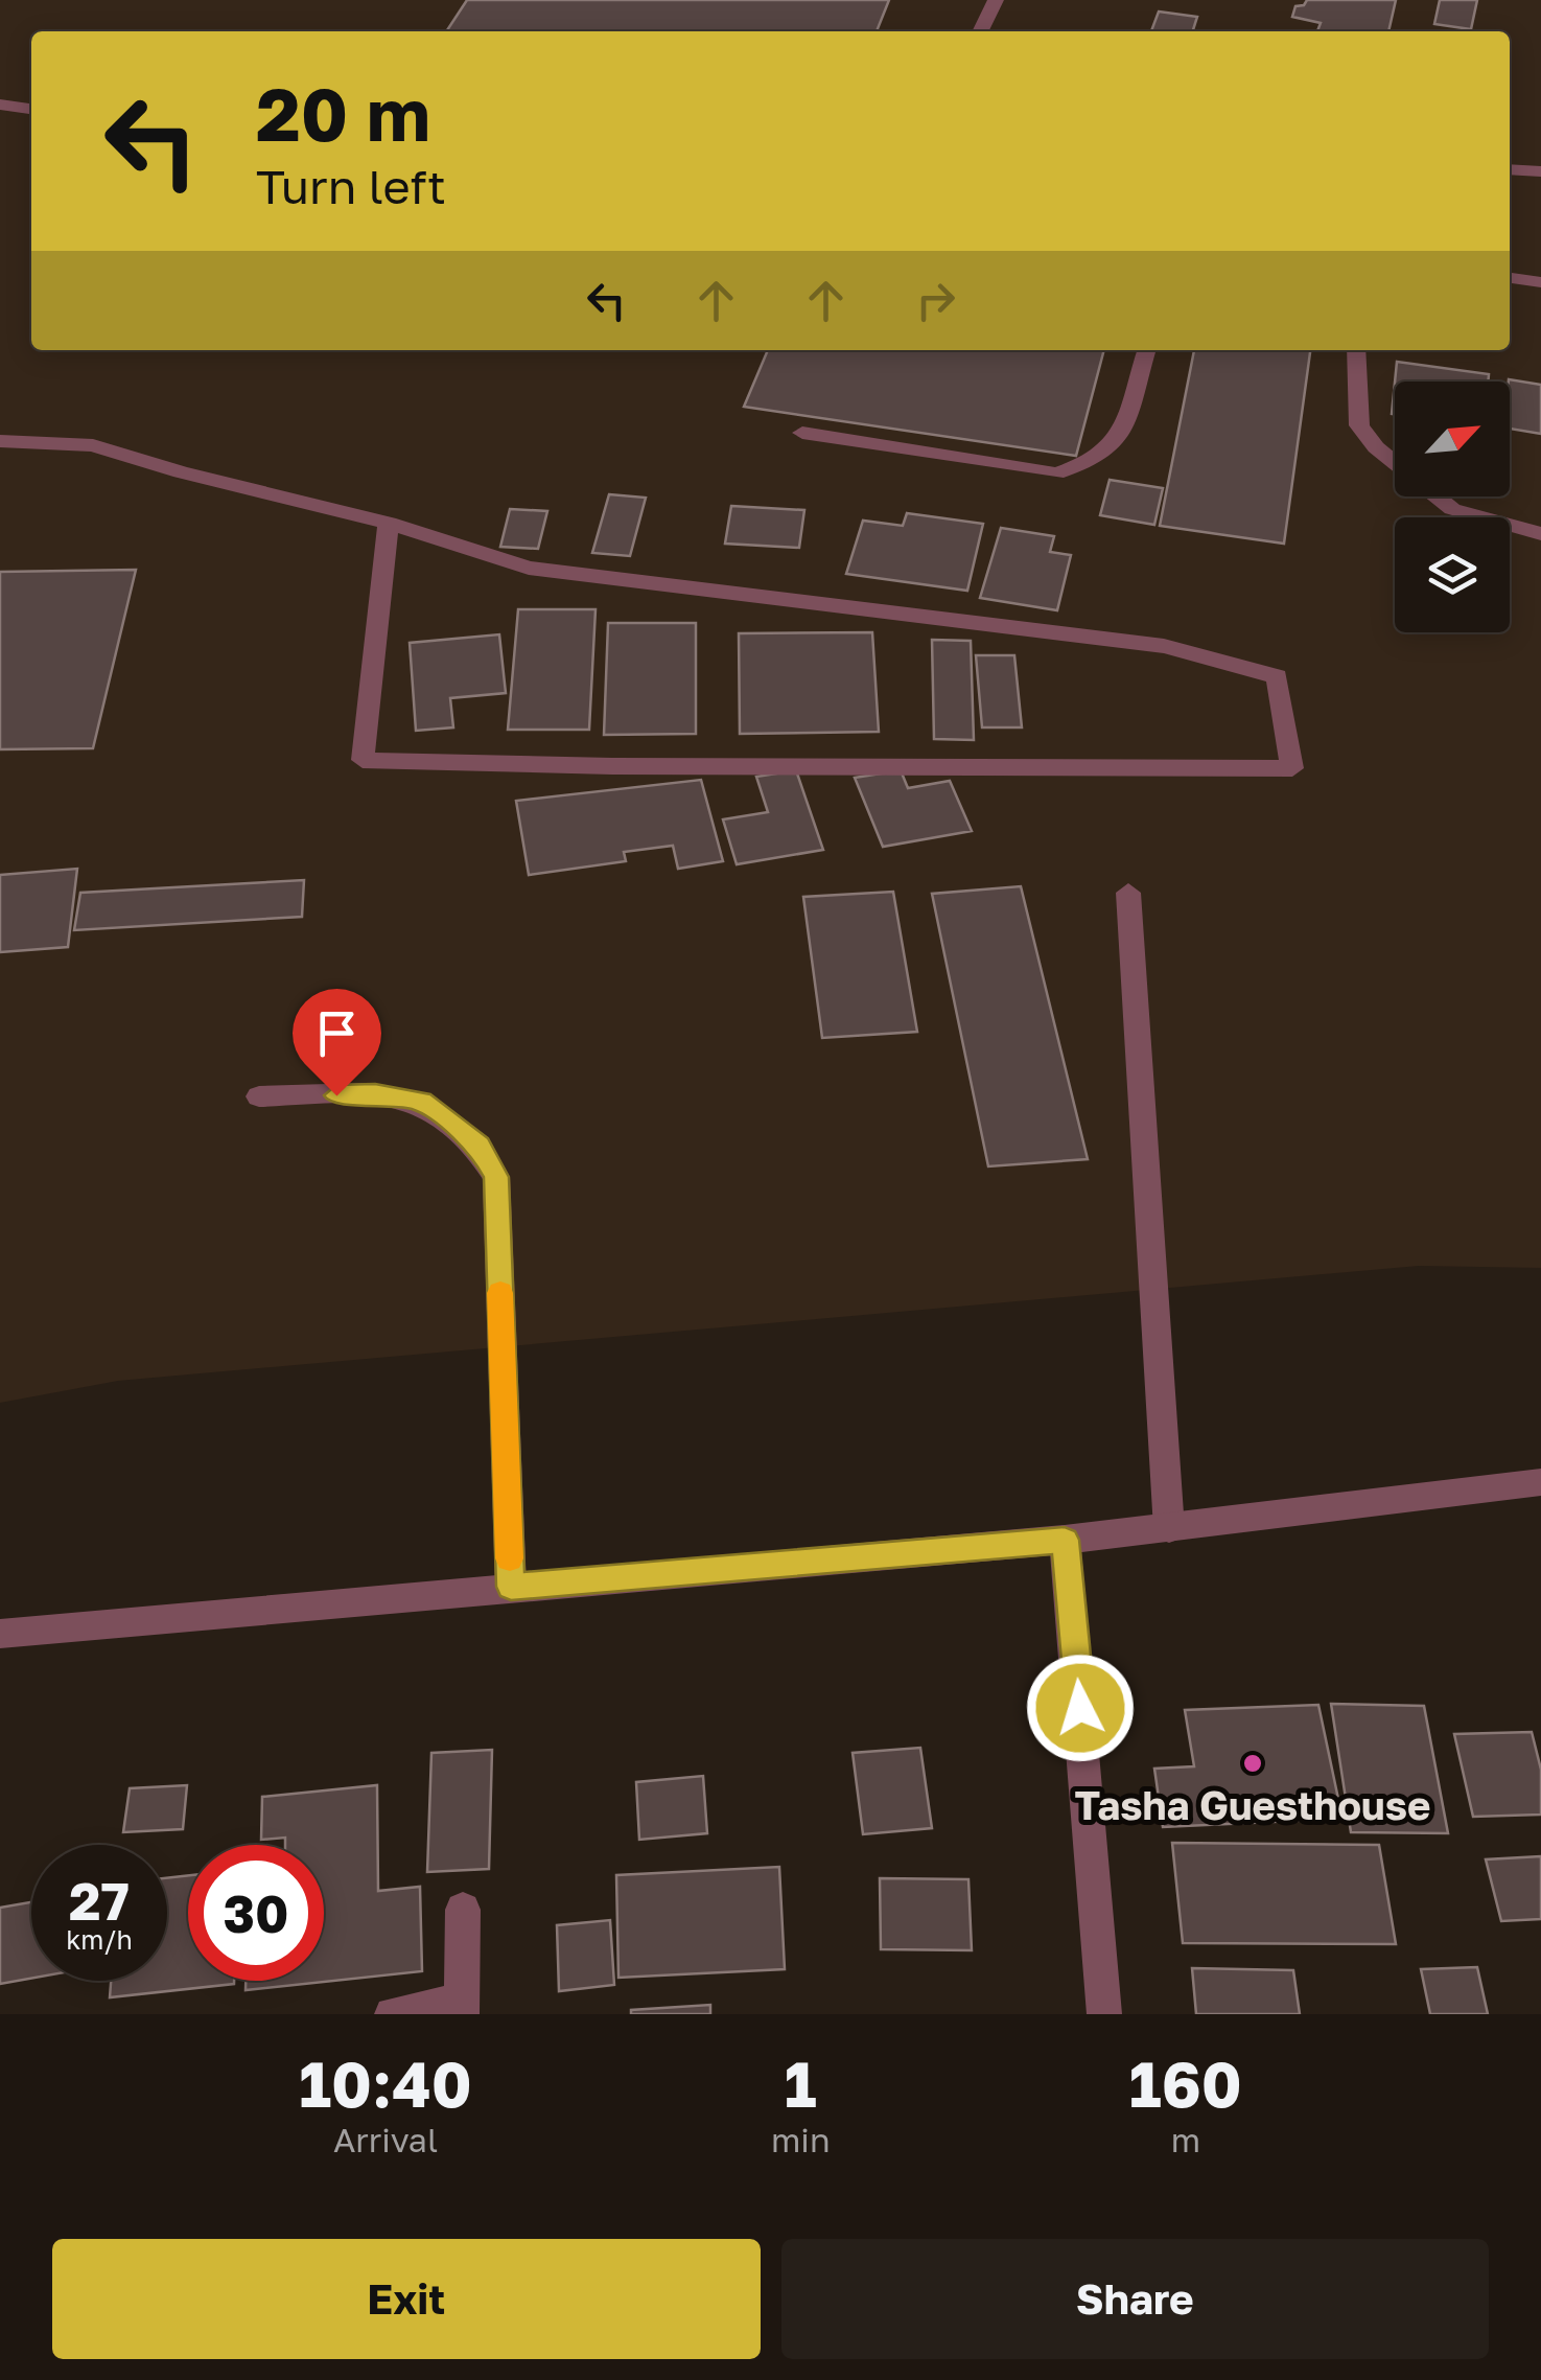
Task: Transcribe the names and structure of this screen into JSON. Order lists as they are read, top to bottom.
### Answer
{
  "places": ["Tasha Guesthouse"],
  "north": "top right",
  "page": {
    "turn": ["20 m", "Turn left"],
    "speed": "27 km/h",
    "limit": "30",
    "eta": [
      "10:40",
      "Arrival",
      "1",
      "min",
      "160",
      "m"
    ],
    "buttons": ["Exit", "Share"]
  }
}
